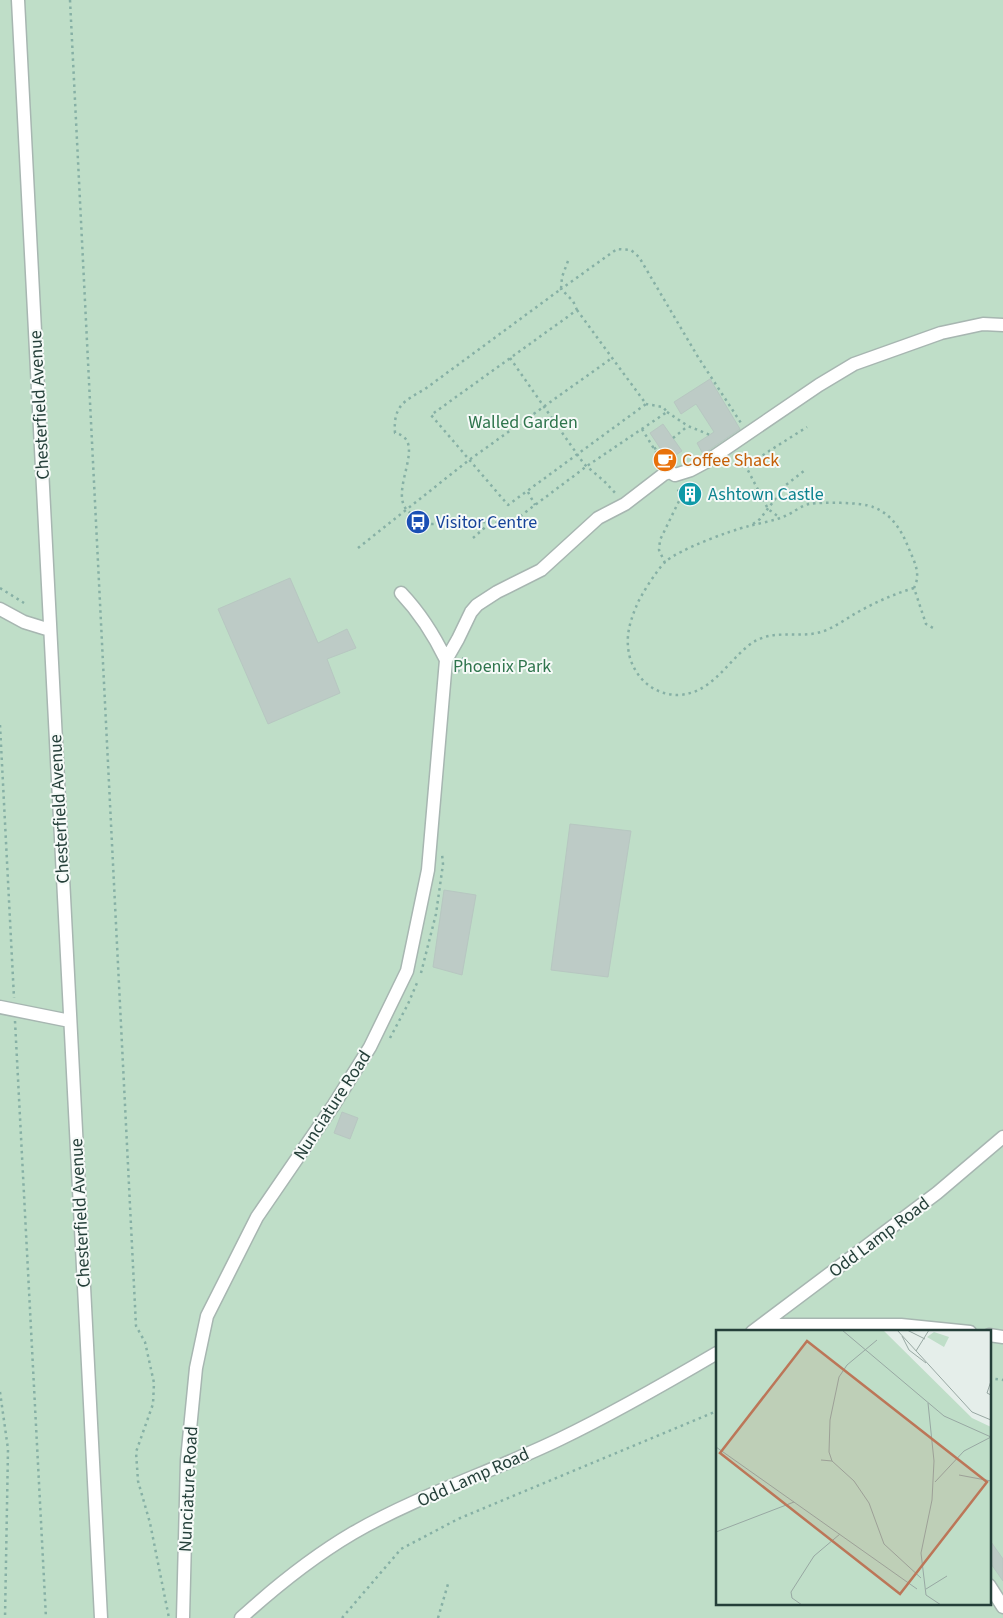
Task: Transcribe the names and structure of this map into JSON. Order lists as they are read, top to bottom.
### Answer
{
  "streets": {
    "street": ["Chesterfield Avenue", "Nunciature Road", "Odd Lamp Road"]
  },
  "parks": ["Walled Garden", "Phoenix Park"],
  "places": {
    "cafe": ["Coffee Shack"],
    "building": ["Ashtown Castle"],
    "bus stop": ["Visitor Centre"]
  }
}
